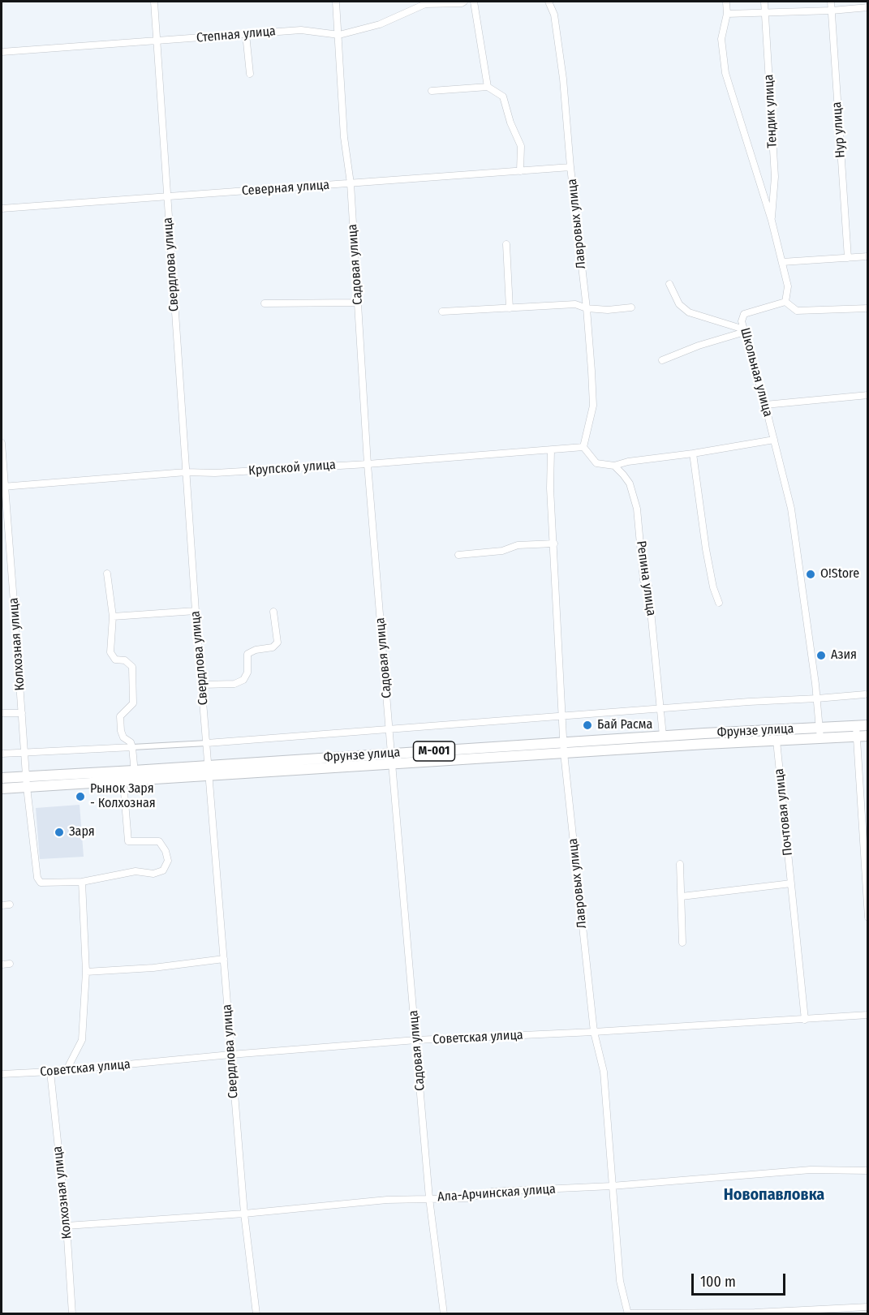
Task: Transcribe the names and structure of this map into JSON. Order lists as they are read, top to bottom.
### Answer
{
  "streets": {
    "main road": ["Фрунзе улица", "M-001"],
    "street": [
      "Степная улица",
      "Тендик улица",
      "Нур улица",
      "Северная улица",
      "Лавровых улица",
      "Свердлова улица",
      "Садовая улица",
      "Школьная улица",
      "Крупской улица",
      "Репина улица",
      "Колхозная улица",
      "Почтовая улица",
      "Советская улица",
      "Ала-Арчинская улица"
    ]
  },
  "crossings": [
    ["Степная улица", "Свердлова улица"],
    ["Степная улица", "Садовая улица"],
    ["Северная улица", "Лавровых улица"],
    ["Северная улица", "Свердлова улица"],
    ["Северная улица", "Садовая улица"],
    ["Лавровых улица", "Крупской улица"],
    ["Лавровых улица", "Репина улица"],
    ["Лавровых улица", "Фрунзе улица"],
    ["Лавровых улица", "Советская улица"],
    ["Лавровых улица", "Ала-Арчинская улица"],
    ["Свердлова улица", "Крупской улица"],
    ["Свердлова улица", "Фрунзе улица"],
    ["Свердлова улица", "Советская улица"],
    ["Свердлова улица", "Ала-Арчинская улица"],
    ["Садовая улица", "Крупской улица"],
    ["Садовая улица", "Фрунзе улица"],
    ["Садовая улица", "Советская улица"],
    ["Садовая улица", "Ала-Арчинская улица"],
    ["Школьная улица", "Фрунзе улица"],
    ["Крупской улица", "Репина улица"],
    ["Крупской улица", "Колхозная улица"],
    ["Репина улица", "Фрунзе улица"],
    ["Колхозная улица", "Фрунзе улица"],
    ["Колхозная улица", "Советская улица"],
    ["Колхозная улица", "Ала-Арчинская улица"],
    ["Фрунзе улица", "Почтовая улица"],
    ["Почтовая улица", "Советская улица"]
  ],
  "districts": ["Новопавловка"],
  "places": [
    "O!Store",
    "Азия",
    "Бай Расма",
    "Рынок Заря - Колхозная",
    "Заря"
  ],
  "scale_bar": "100 m"
}
